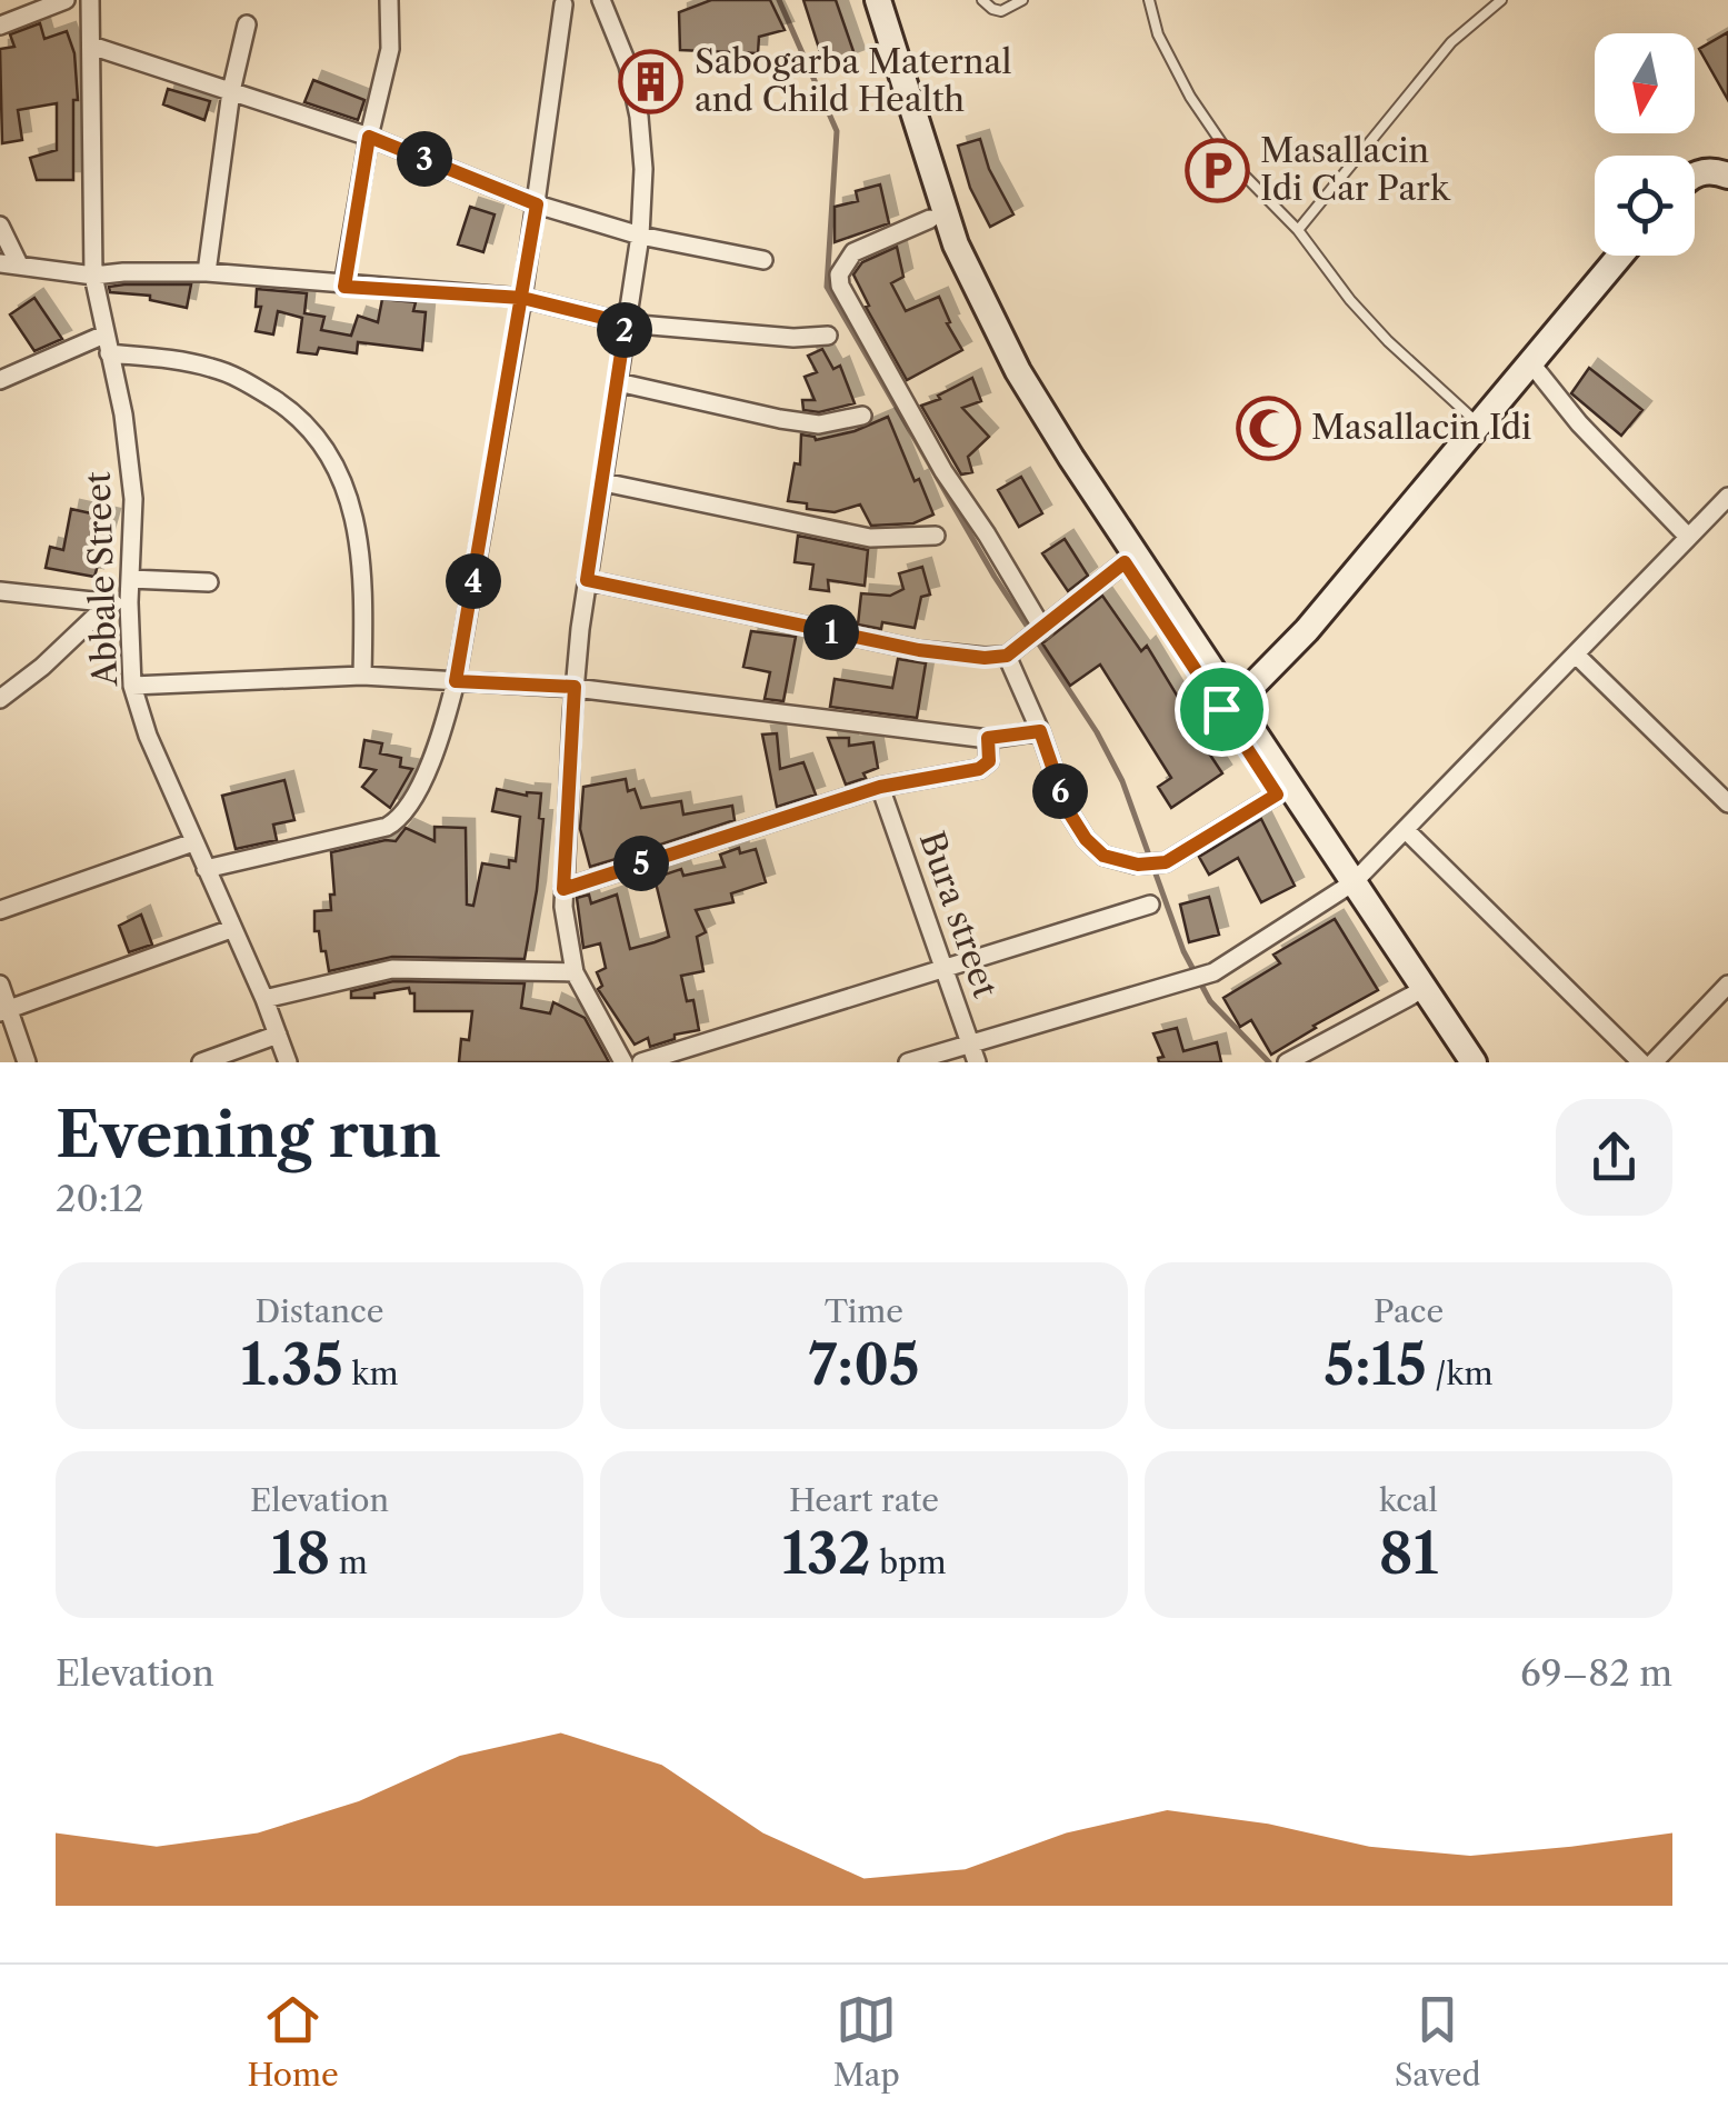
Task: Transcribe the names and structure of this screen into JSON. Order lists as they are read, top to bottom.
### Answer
{
  "streets": {
    "street": ["Abbale Street", "Bura street"]
  },
  "places": {
    "building": ["Sabogarba Maternal and Child Health"],
    "parking": ["Masallacin Idi Car Park"],
    "mosque": ["Masallacin Idi"]
  },
  "north": "bottom",
  "page": {
    "pins": [
      "3",
      "2",
      "4",
      "1",
      "6",
      "5"
    ],
    "heading": ["Evening run", "20:12"],
    "stats": [
      ["Distance", "1.35 km"],
      ["Time", "7:05"],
      ["Pace", "5:15 /km"],
      ["Elevation", "18 m"],
      ["Heart rate", "132 bpm"],
      ["kcal", "81"]
    ],
    "chart": ["Elevation", "69–82 m"],
    "tabs": ["Home", "Map", "Saved"]
  }
}
